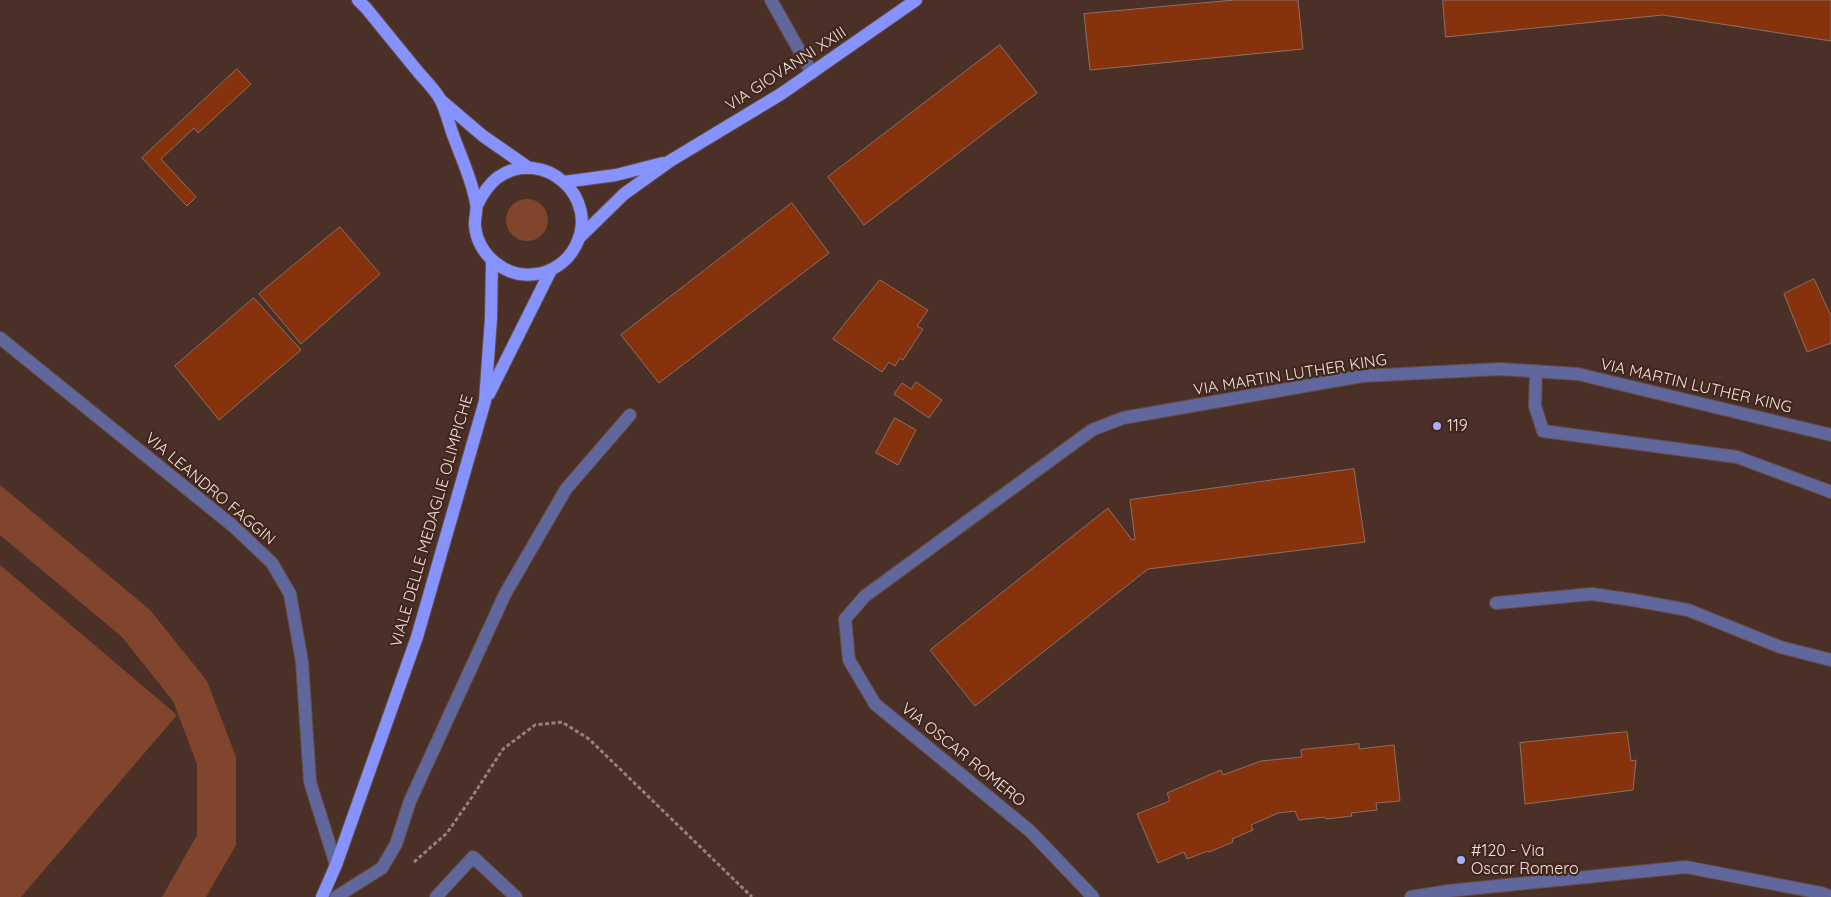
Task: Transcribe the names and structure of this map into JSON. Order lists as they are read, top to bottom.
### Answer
{
  "streets": {
    "main road": ["VIA GIOVANNI XXIII", "VIALE DELLE MEDAGLIE OLIMPICHE"],
    "street": ["VIA MARTIN LUTHER KING", "VIA LEANDRO FAGGIN", "VIA OSCAR ROMERO"]
  },
  "crossings": [
    ["VIA GIOVANNI XXIII", "VIALE DELLE MEDAGLIE OLIMPICHE"],
    ["VIA MARTIN LUTHER KING", "VIA OSCAR ROMERO"],
    ["VIA LEANDRO FAGGIN", "VIALE DELLE MEDAGLIE OLIMPICHE"]
  ],
  "places": ["119", "#120 - Via Oscar Romero"]
}
